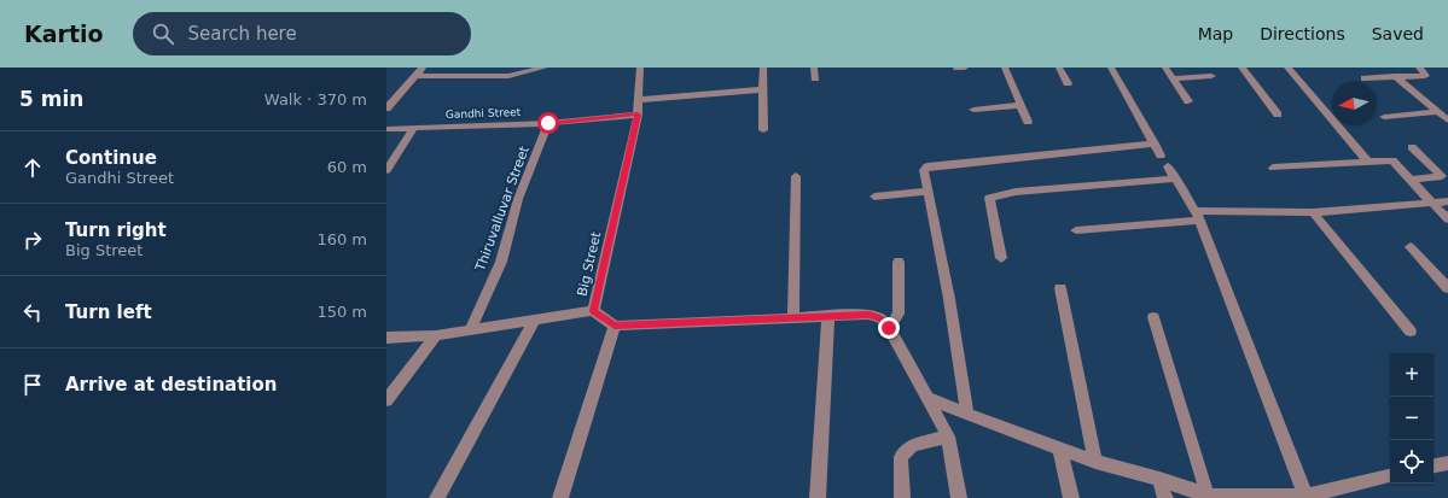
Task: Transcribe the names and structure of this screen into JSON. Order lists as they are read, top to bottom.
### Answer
{
  "streets": {
    "street": ["Gandhi Street", "Thiruvalluvar Street", "Big Street"]
  },
  "crossings": [
    ["Gandhi Street", "Thiruvalluvar Street"],
    ["Gandhi Street", "Big Street"],
    ["Thiruvalluvar Street", "Big Street"]
  ],
  "north": "left",
  "page": {
    "header": "Kartio",
    "search": "Search here",
    "nav": ["Map", "Directions", "Saved"],
    "heading": ["5 min", "Walk · 370 m"],
    "list": [
      ["Continue", "Gandhi Street", "60 m"],
      ["Turn right", "Big Street", "160 m"],
      ["Turn left", "150 m"],
      "Arrive at destination"
    ],
    "map_buttons": ["+", "−"]
  }
}
